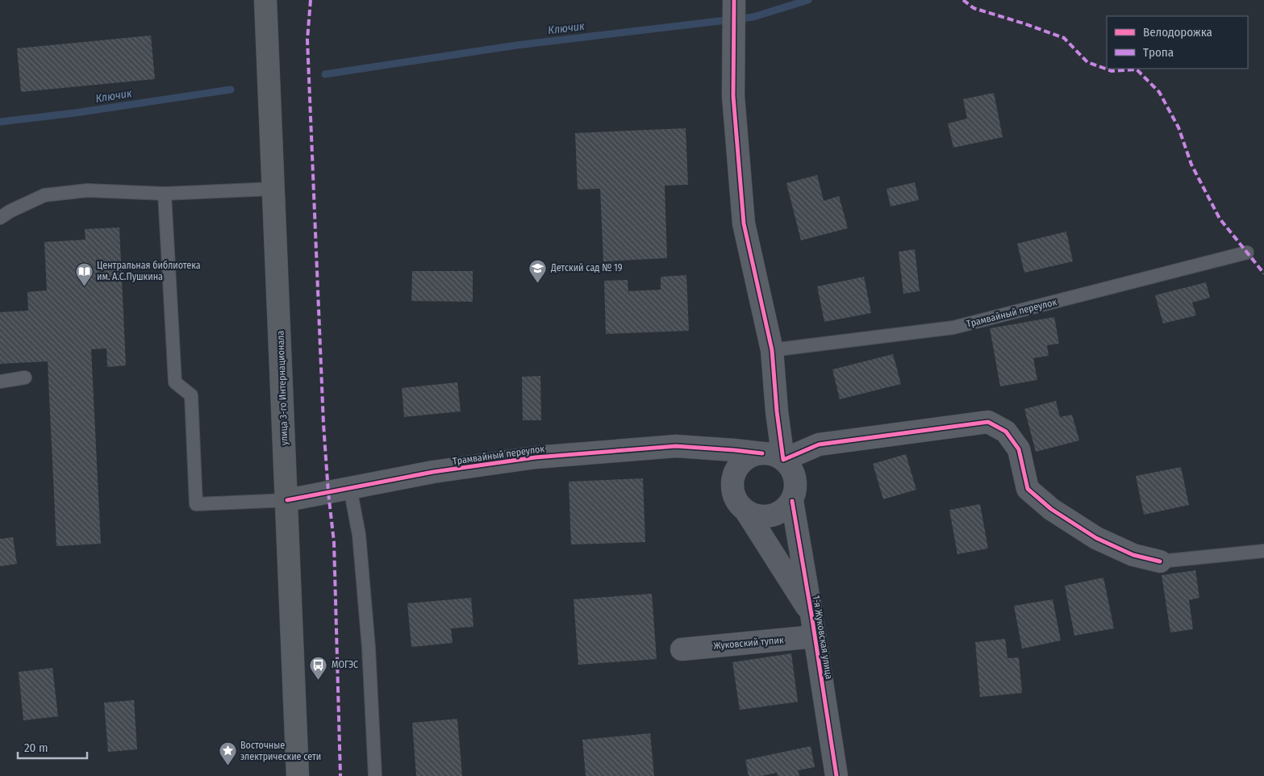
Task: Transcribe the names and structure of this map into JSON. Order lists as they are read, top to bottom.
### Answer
{
  "streets": {
    "main road": ["улица 3-го Интернационала"],
    "street": ["Трамвайный переулок", "1-я Жуковская улица", "Жуковский тупик"]
  },
  "crossings": [
    ["Трамвайный переулок", "улица 3-го Интернационала"],
    ["Трамвайный переулок", "1-я Жуковская улица"],
    ["1-я Жуковская улица", "Жуковский тупик"]
  ],
  "water": ["Ключик"],
  "places": {
    "school or university": ["Детский сад № 19"],
    "library": ["Центральная библиотека им. А.С.Пушкина"],
    "bus stop": ["МОГЭС"],
    "place": ["Восточные электрические сети"]
  },
  "legend": ["Велодорожка", "Тропа"],
  "scale_bar": "20 m"
}
